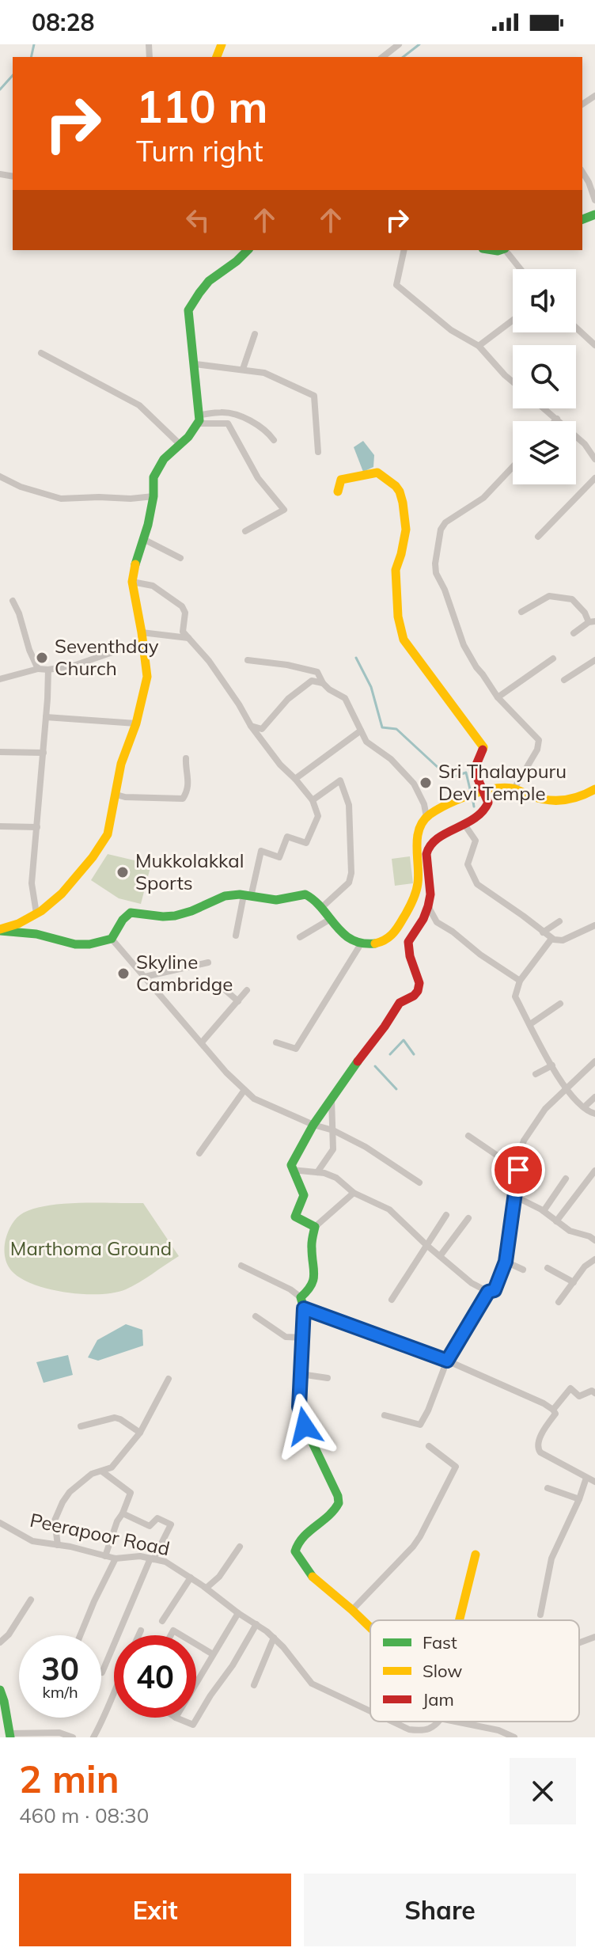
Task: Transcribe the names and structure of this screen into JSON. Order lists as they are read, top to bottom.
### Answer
{
  "streets": {
    "street": ["Peerapoor Road"]
  },
  "parks": ["Marthoma Ground"],
  "places": [
    "Seventhday Church",
    "Sri Thalaypuru Devi Temple",
    "Mukkolakkal Sports",
    "Skyline Cambridge"
  ],
  "legend": ["Fast", "Slow", "Jam"],
  "page": {
    "status": "08:28",
    "turn": ["110 m", "Turn right"],
    "speed": "30 km/h",
    "limit": "40",
    "heading": ["2 min", "460 m · 08:30"],
    "buttons": ["Exit", "Share"]
  }
}
